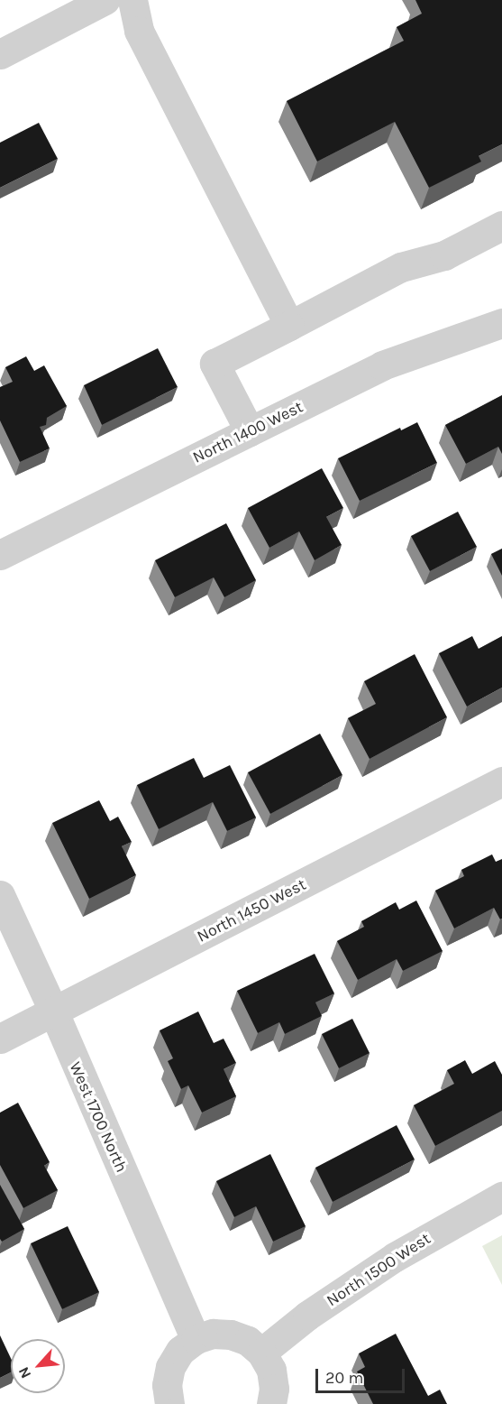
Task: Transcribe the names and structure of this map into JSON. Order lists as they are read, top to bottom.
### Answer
{
  "streets": {
    "street": [
      "North 1400 West",
      "North 1450 West",
      "West 1700 North",
      "North 1500 West"
    ]
  },
  "crossings": [
    ["North 1450 West", "West 1700 North"]
  ],
  "scale_bar": "20 m",
  "north": "bottom left"
}
